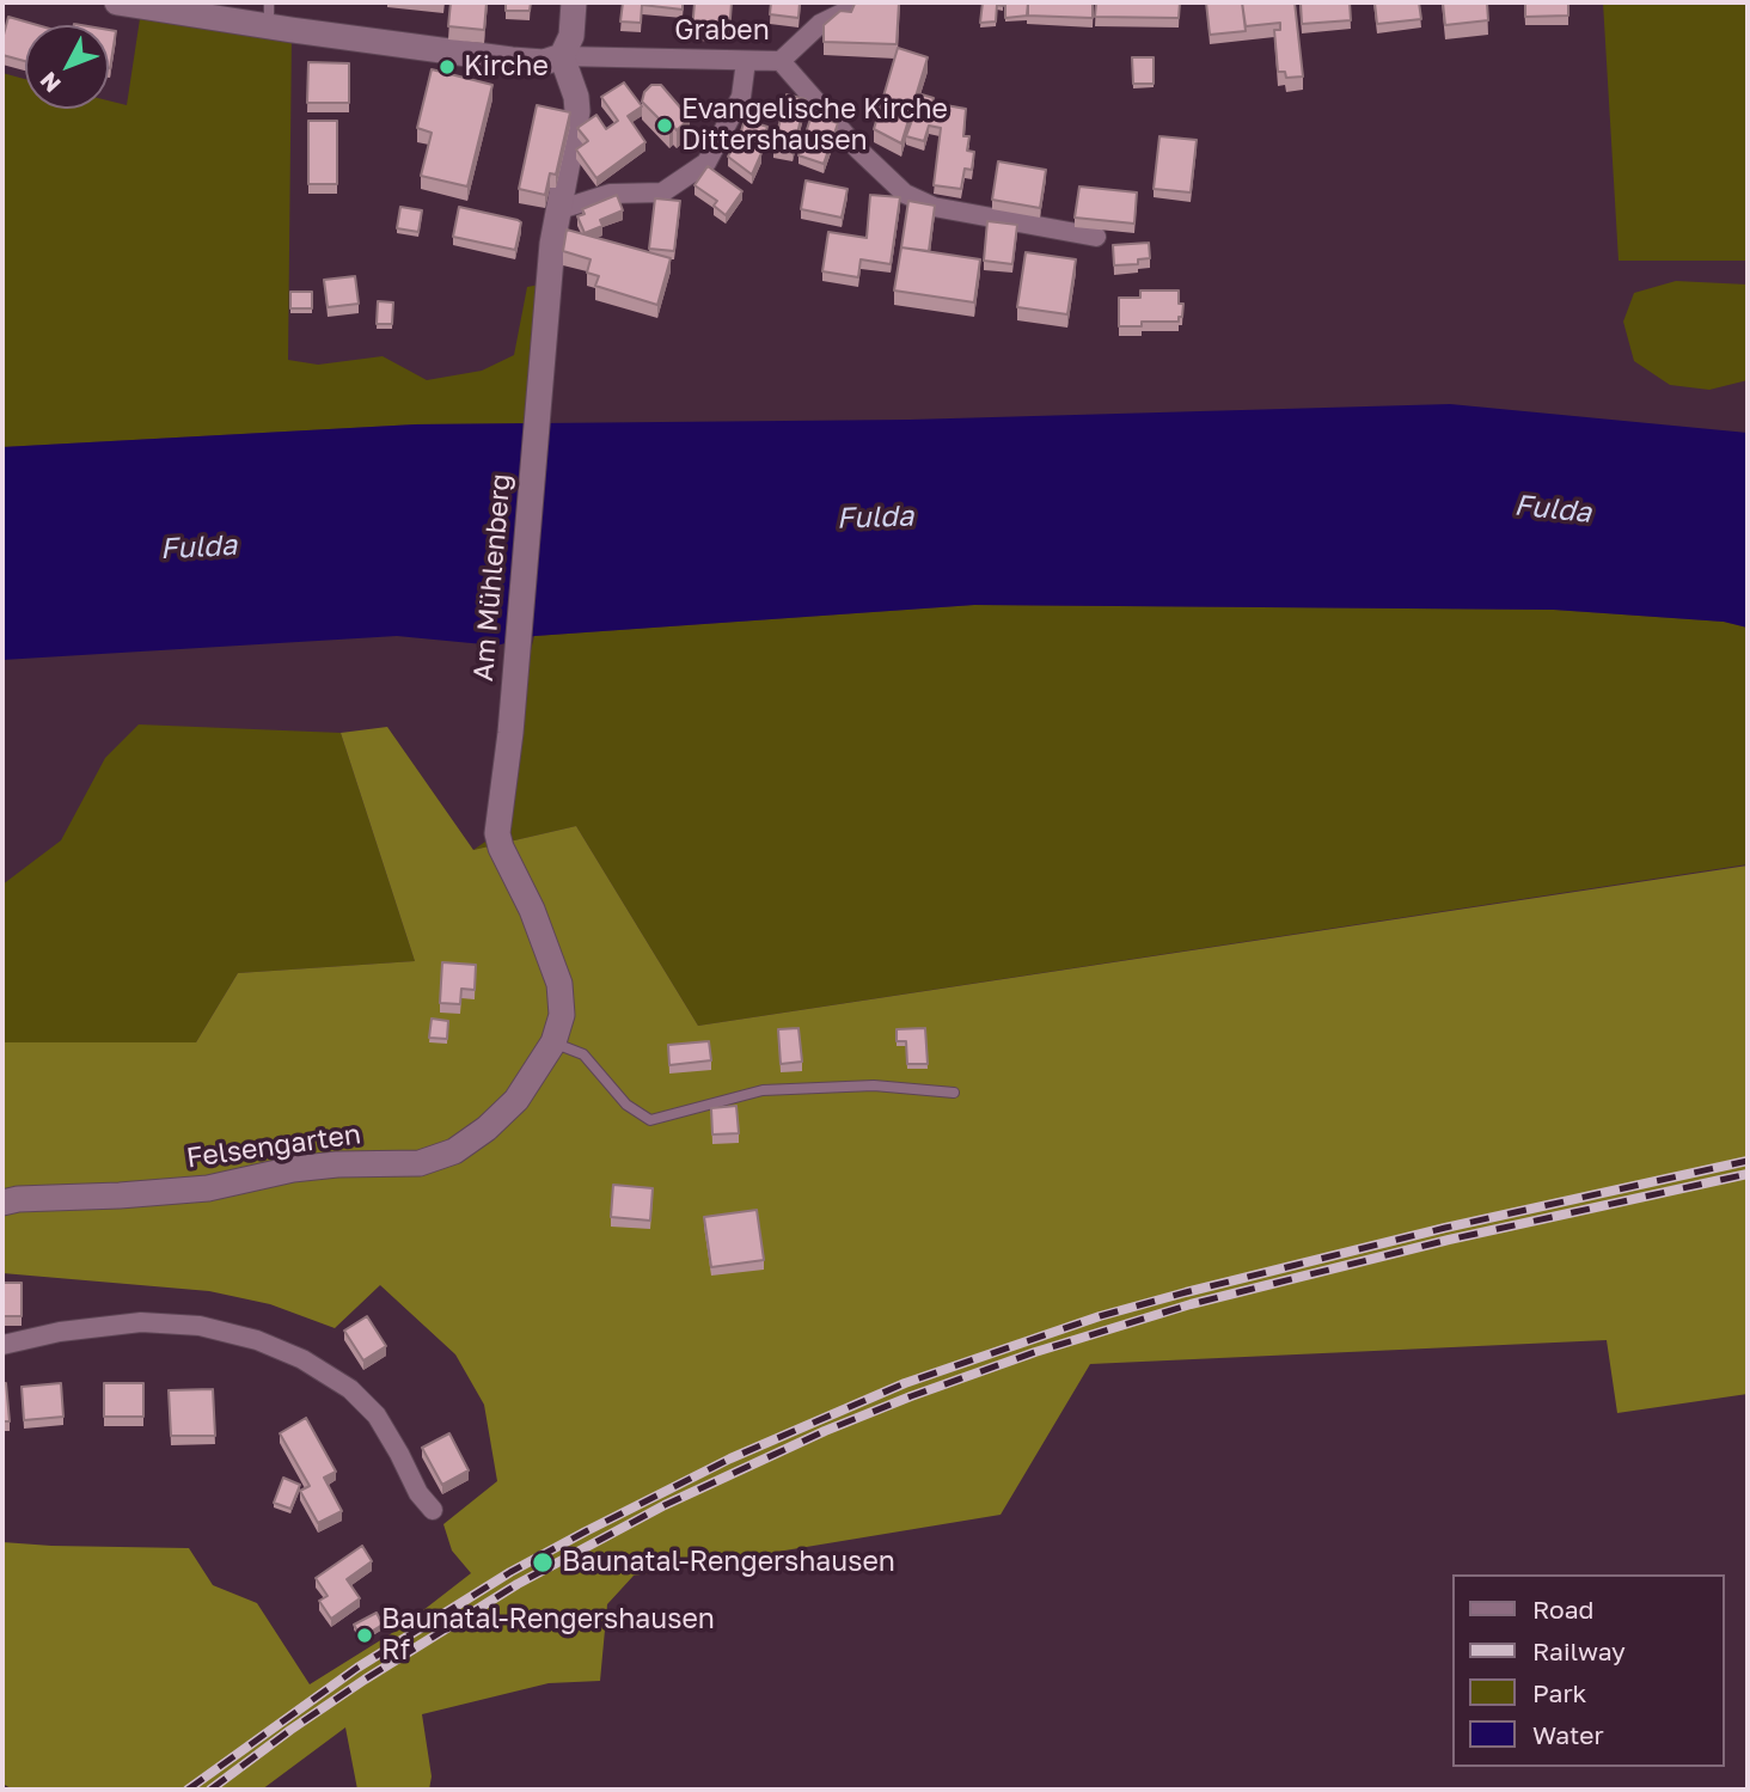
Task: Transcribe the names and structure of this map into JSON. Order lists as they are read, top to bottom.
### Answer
{
  "streets": {
    "street": ["Graben", "Am Mühlenberg", "Felsengarten"]
  },
  "crossings": [
    ["Graben", "Am Mühlenberg"],
    ["Am Mühlenberg", "Felsengarten"]
  ],
  "water": ["Fulda"],
  "places": [
    "Kirche",
    "Evangelische Kirche Dittershausen",
    "Baunatal-Rengershausen",
    "Baunatal-Rengershausen Rf"
  ],
  "legend": [
    "Road",
    "Railway",
    "Park",
    "Water"
  ],
  "north": "bottom left"
}
